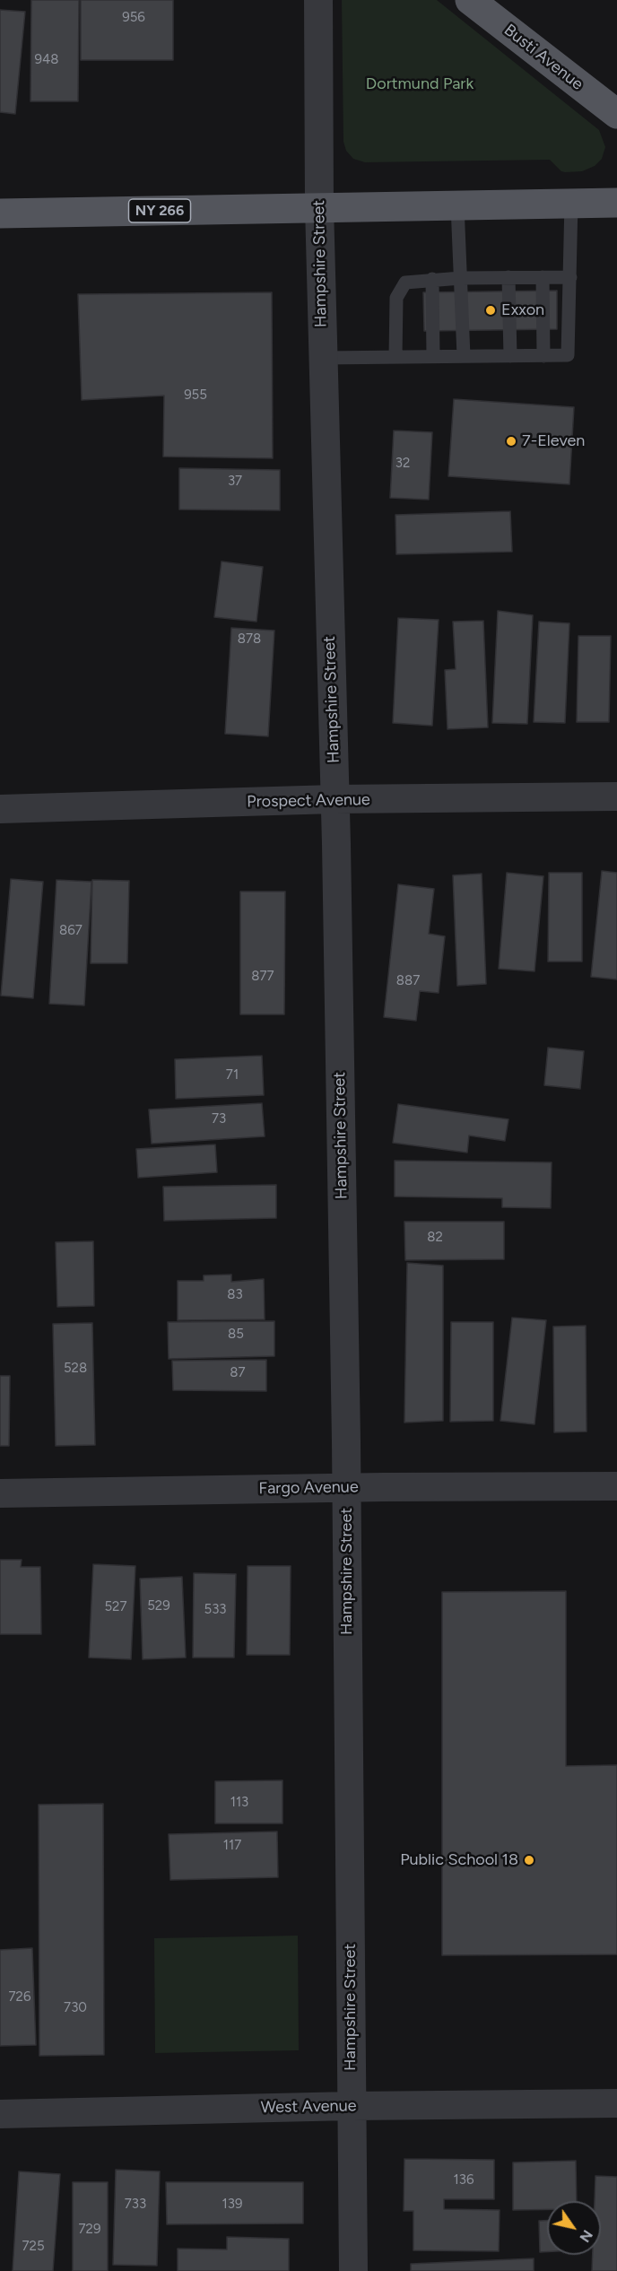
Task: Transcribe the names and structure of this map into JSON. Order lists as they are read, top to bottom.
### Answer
{
  "streets": {
    "main road": ["Busti Avenue", "NY 266"],
    "street": [
      "Hampshire Street",
      "Prospect Avenue",
      "Fargo Avenue",
      "West Avenue"
    ]
  },
  "crossings": [
    ["NY 266", "Hampshire Street"],
    ["Hampshire Street", "Prospect Avenue"],
    ["Hampshire Street", "Fargo Avenue"],
    ["Hampshire Street", "West Avenue"]
  ],
  "parks": ["Dortmund Park"],
  "places": ["Exxon", "7-Eleven", "Public School 18"],
  "house_numbers": [
    "956",
    "948",
    "955",
    "32",
    "37",
    "878",
    "867",
    "877",
    "887",
    "71",
    "73",
    "82",
    "83",
    "85",
    "528",
    "87",
    "529",
    "527",
    "533",
    "113",
    "117",
    "726",
    "730",
    "136",
    "733",
    "139",
    "729",
    "725"
  ],
  "north": "bottom right"
}
